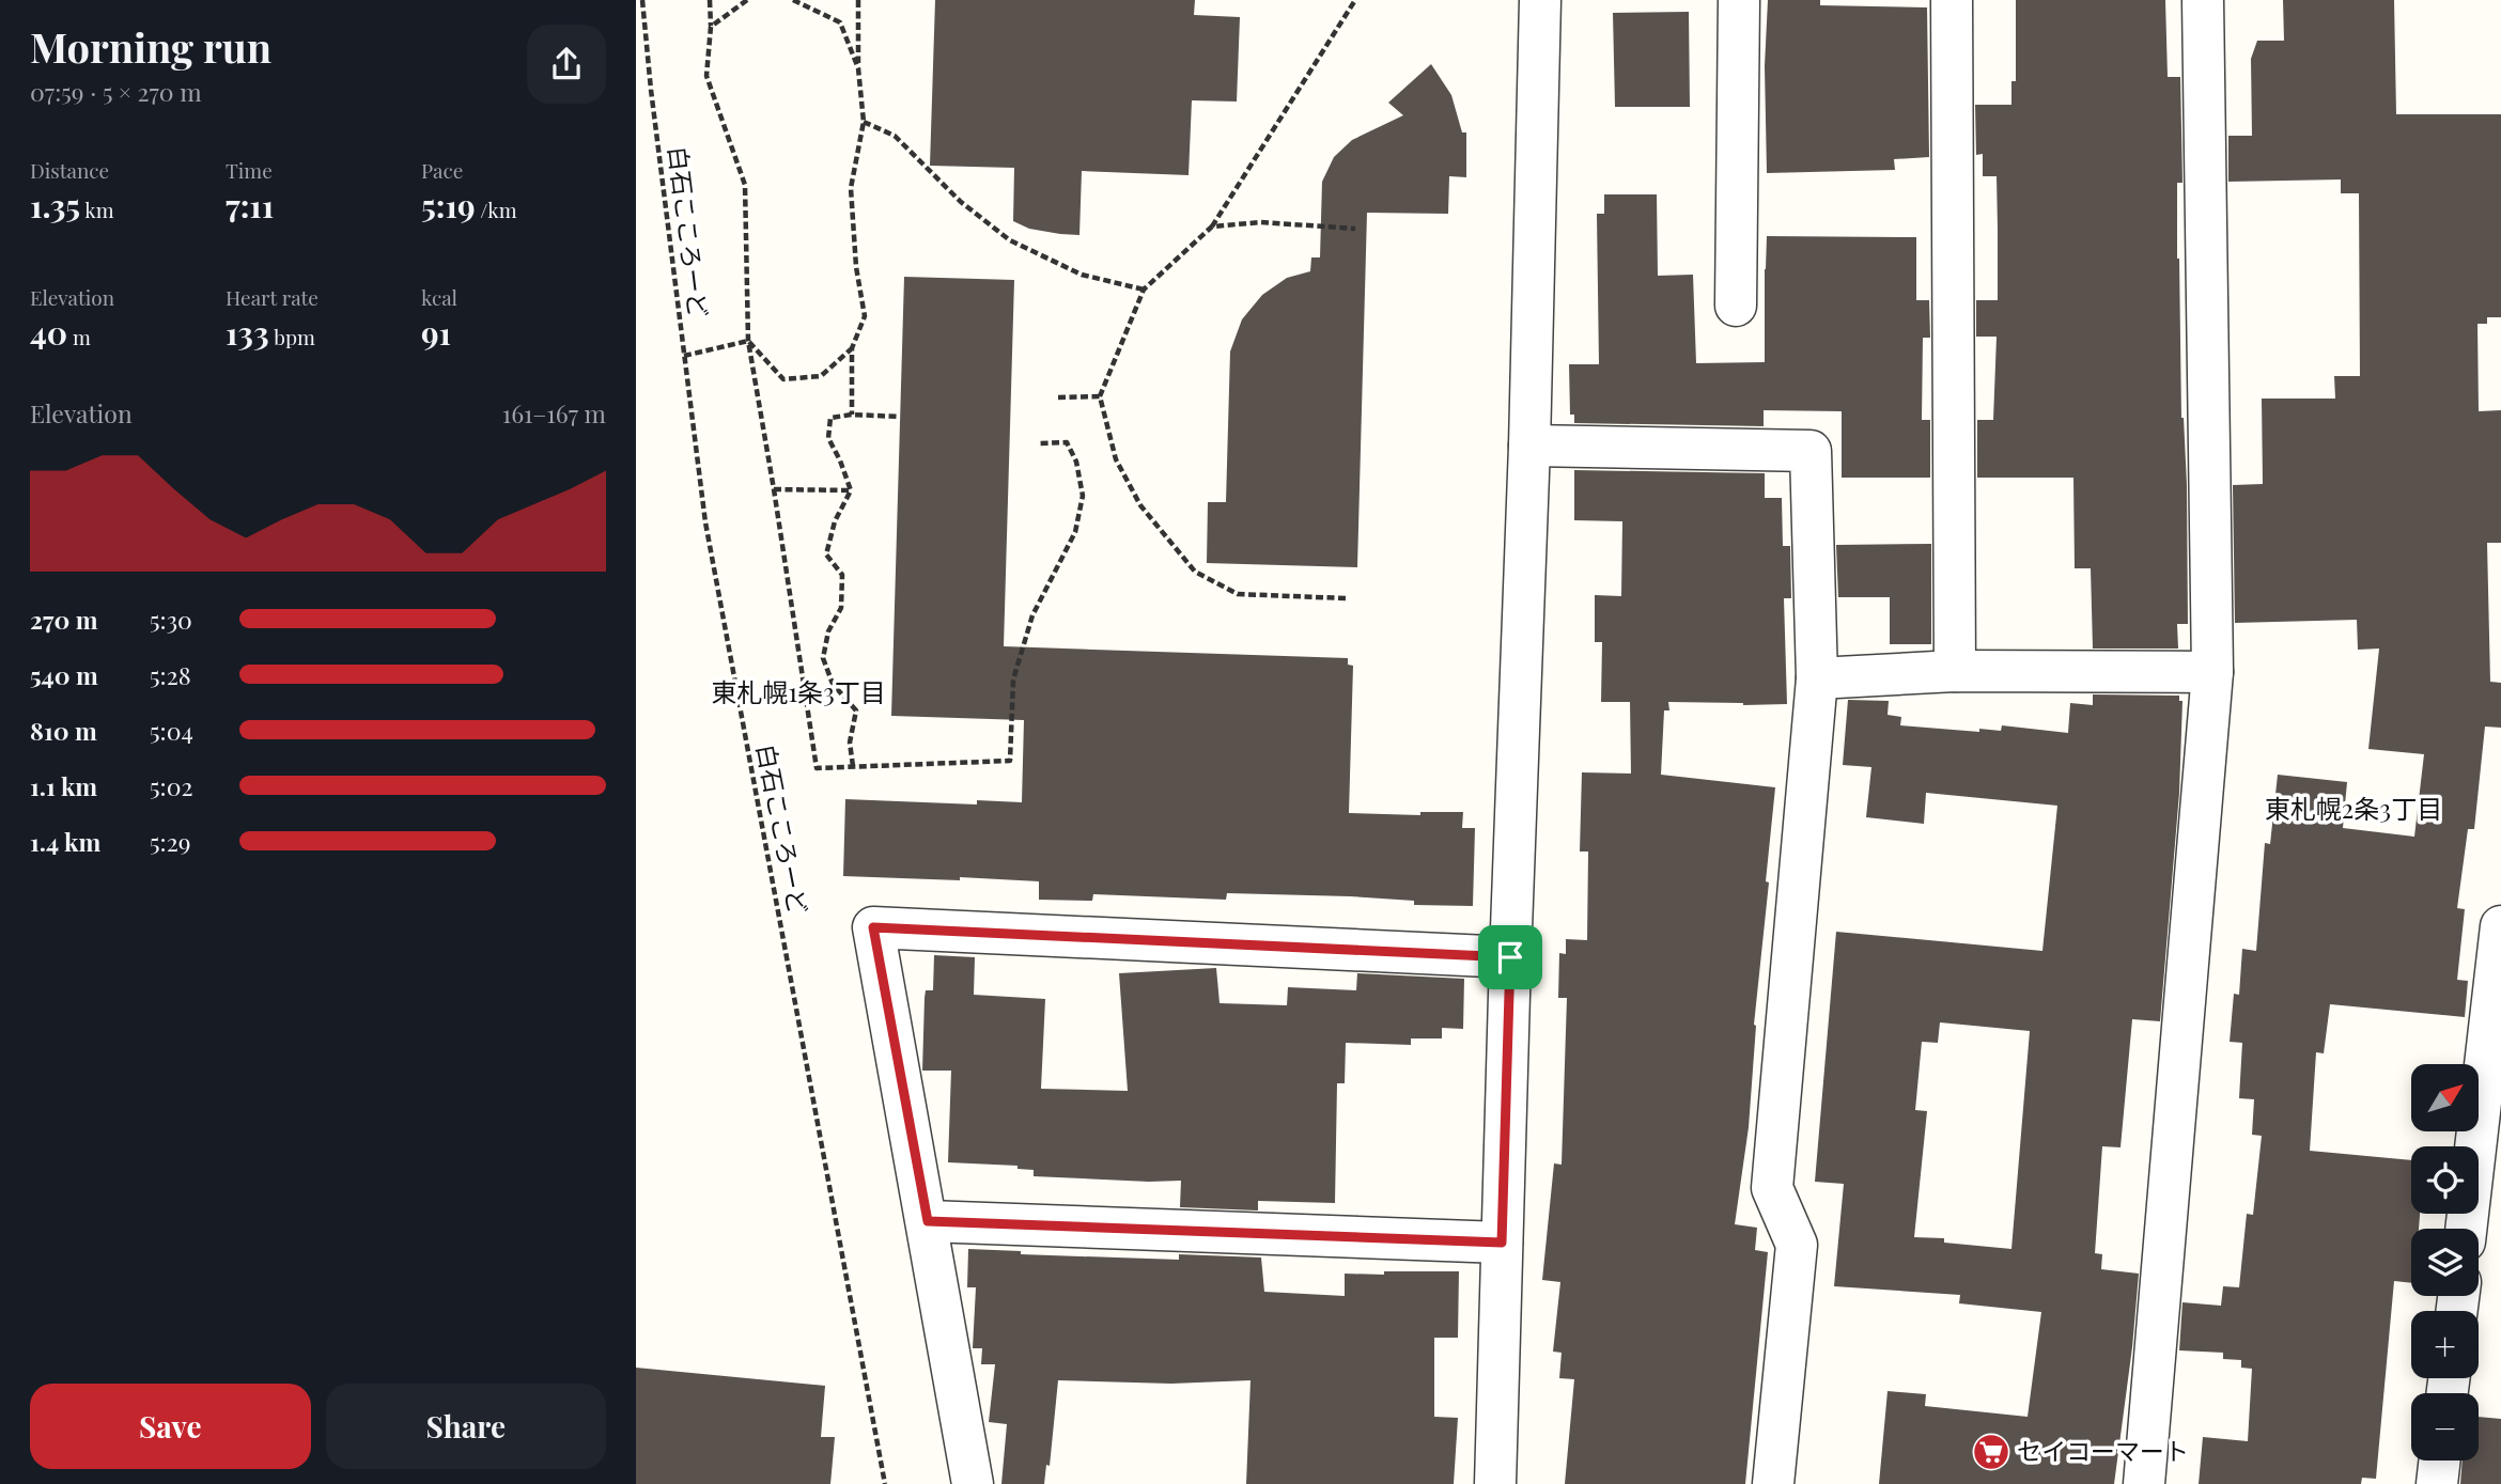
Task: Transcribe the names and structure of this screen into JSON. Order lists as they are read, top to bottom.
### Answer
{
  "streets": {
    "path": ["白石こころーど"]
  },
  "districts": ["東札幌1条3丁目", "東札幌2条3丁目"],
  "places": {
    "supermarket": ["セイコーマート"]
  },
  "north": "top right",
  "page": {
    "heading": ["Morning run", "07:59 · 5 × 270 m"],
    "stats": [
      ["Distance", "1.35 km"],
      ["Time", "7:11"],
      ["Pace", "5:19 /km"],
      ["Elevation", "40 m"],
      ["Heart rate", "133 bpm"],
      ["kcal", "91"]
    ],
    "chart": ["Elevation", "161–167 m"],
    "list": [
      {
        "name": "270 m",
        "note": "5:30"
      },
      {
        "name": "540 m",
        "note": "5:28"
      },
      {
        "name": "810 m",
        "note": "5:04"
      },
      {
        "name": "1.1 km",
        "note": "5:02"
      },
      {
        "name": "1.4 km",
        "note": "5:29"
      }
    ],
    "map_buttons": ["+", "−"],
    "buttons": ["Save", "Share"]
  }
}
